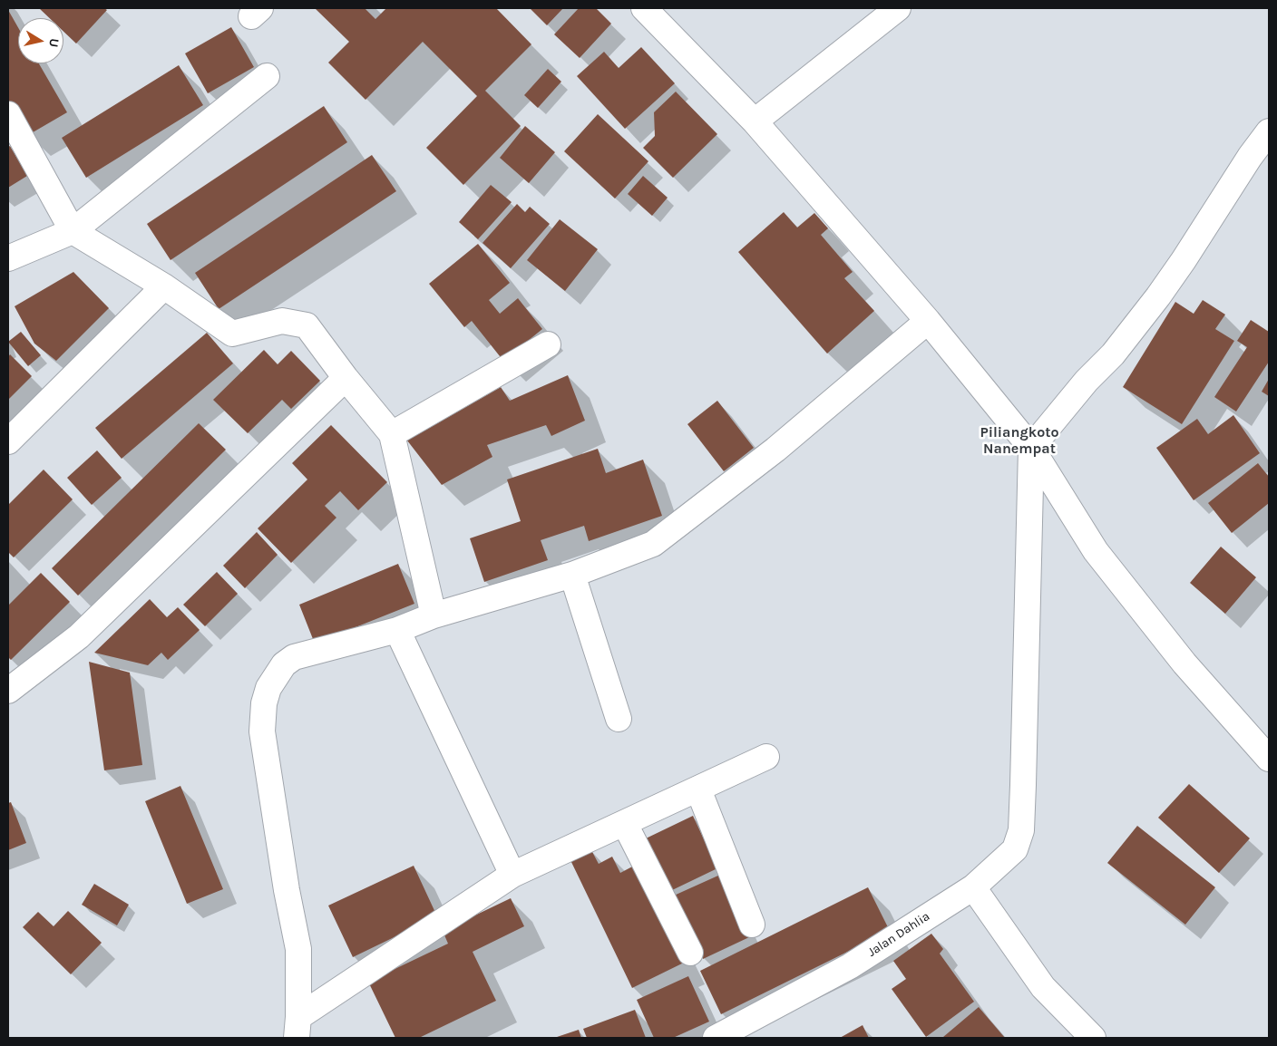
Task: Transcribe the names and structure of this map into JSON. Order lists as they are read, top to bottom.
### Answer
{
  "streets": {
    "street": ["Jalan Dahlia"]
  },
  "districts": ["Piliangkoto Nanempat"],
  "north": "right"
}
